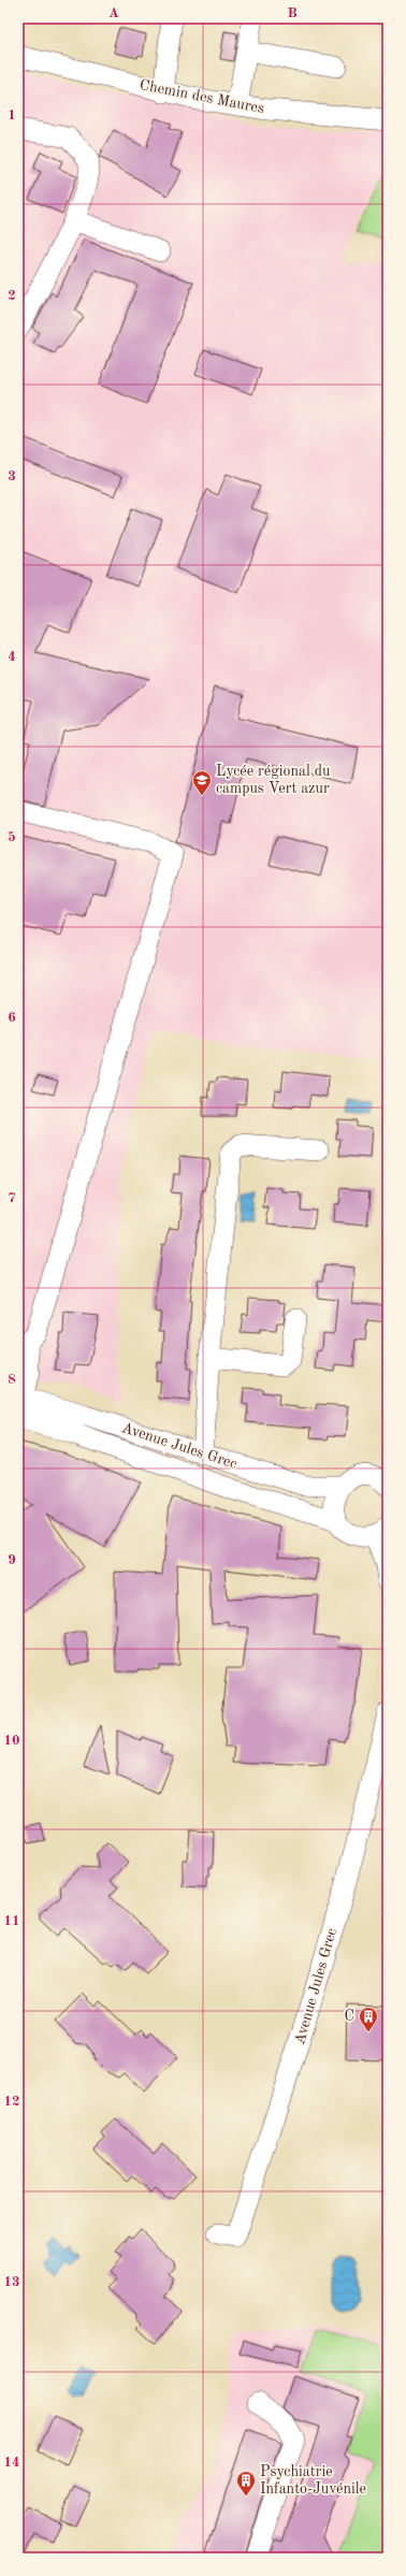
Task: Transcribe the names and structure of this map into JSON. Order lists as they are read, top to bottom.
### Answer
{
  "streets": {
    "street": ["Chemin des Maures", "Avenue Jules Grec"]
  },
  "places": {
    "school or university": ["Lycée régional du campus Vert azur"],
    "building": ["C", "Psychiatrie Infanto-Juvénile"]
  },
  "grid": {
    "columns": ["A", "B"],
    "rows": [
      "1",
      "2",
      "3",
      "4",
      "5",
      "6",
      "7",
      "8",
      "9",
      "10",
      "11",
      "12",
      "13",
      "14"
    ]
  }
}
